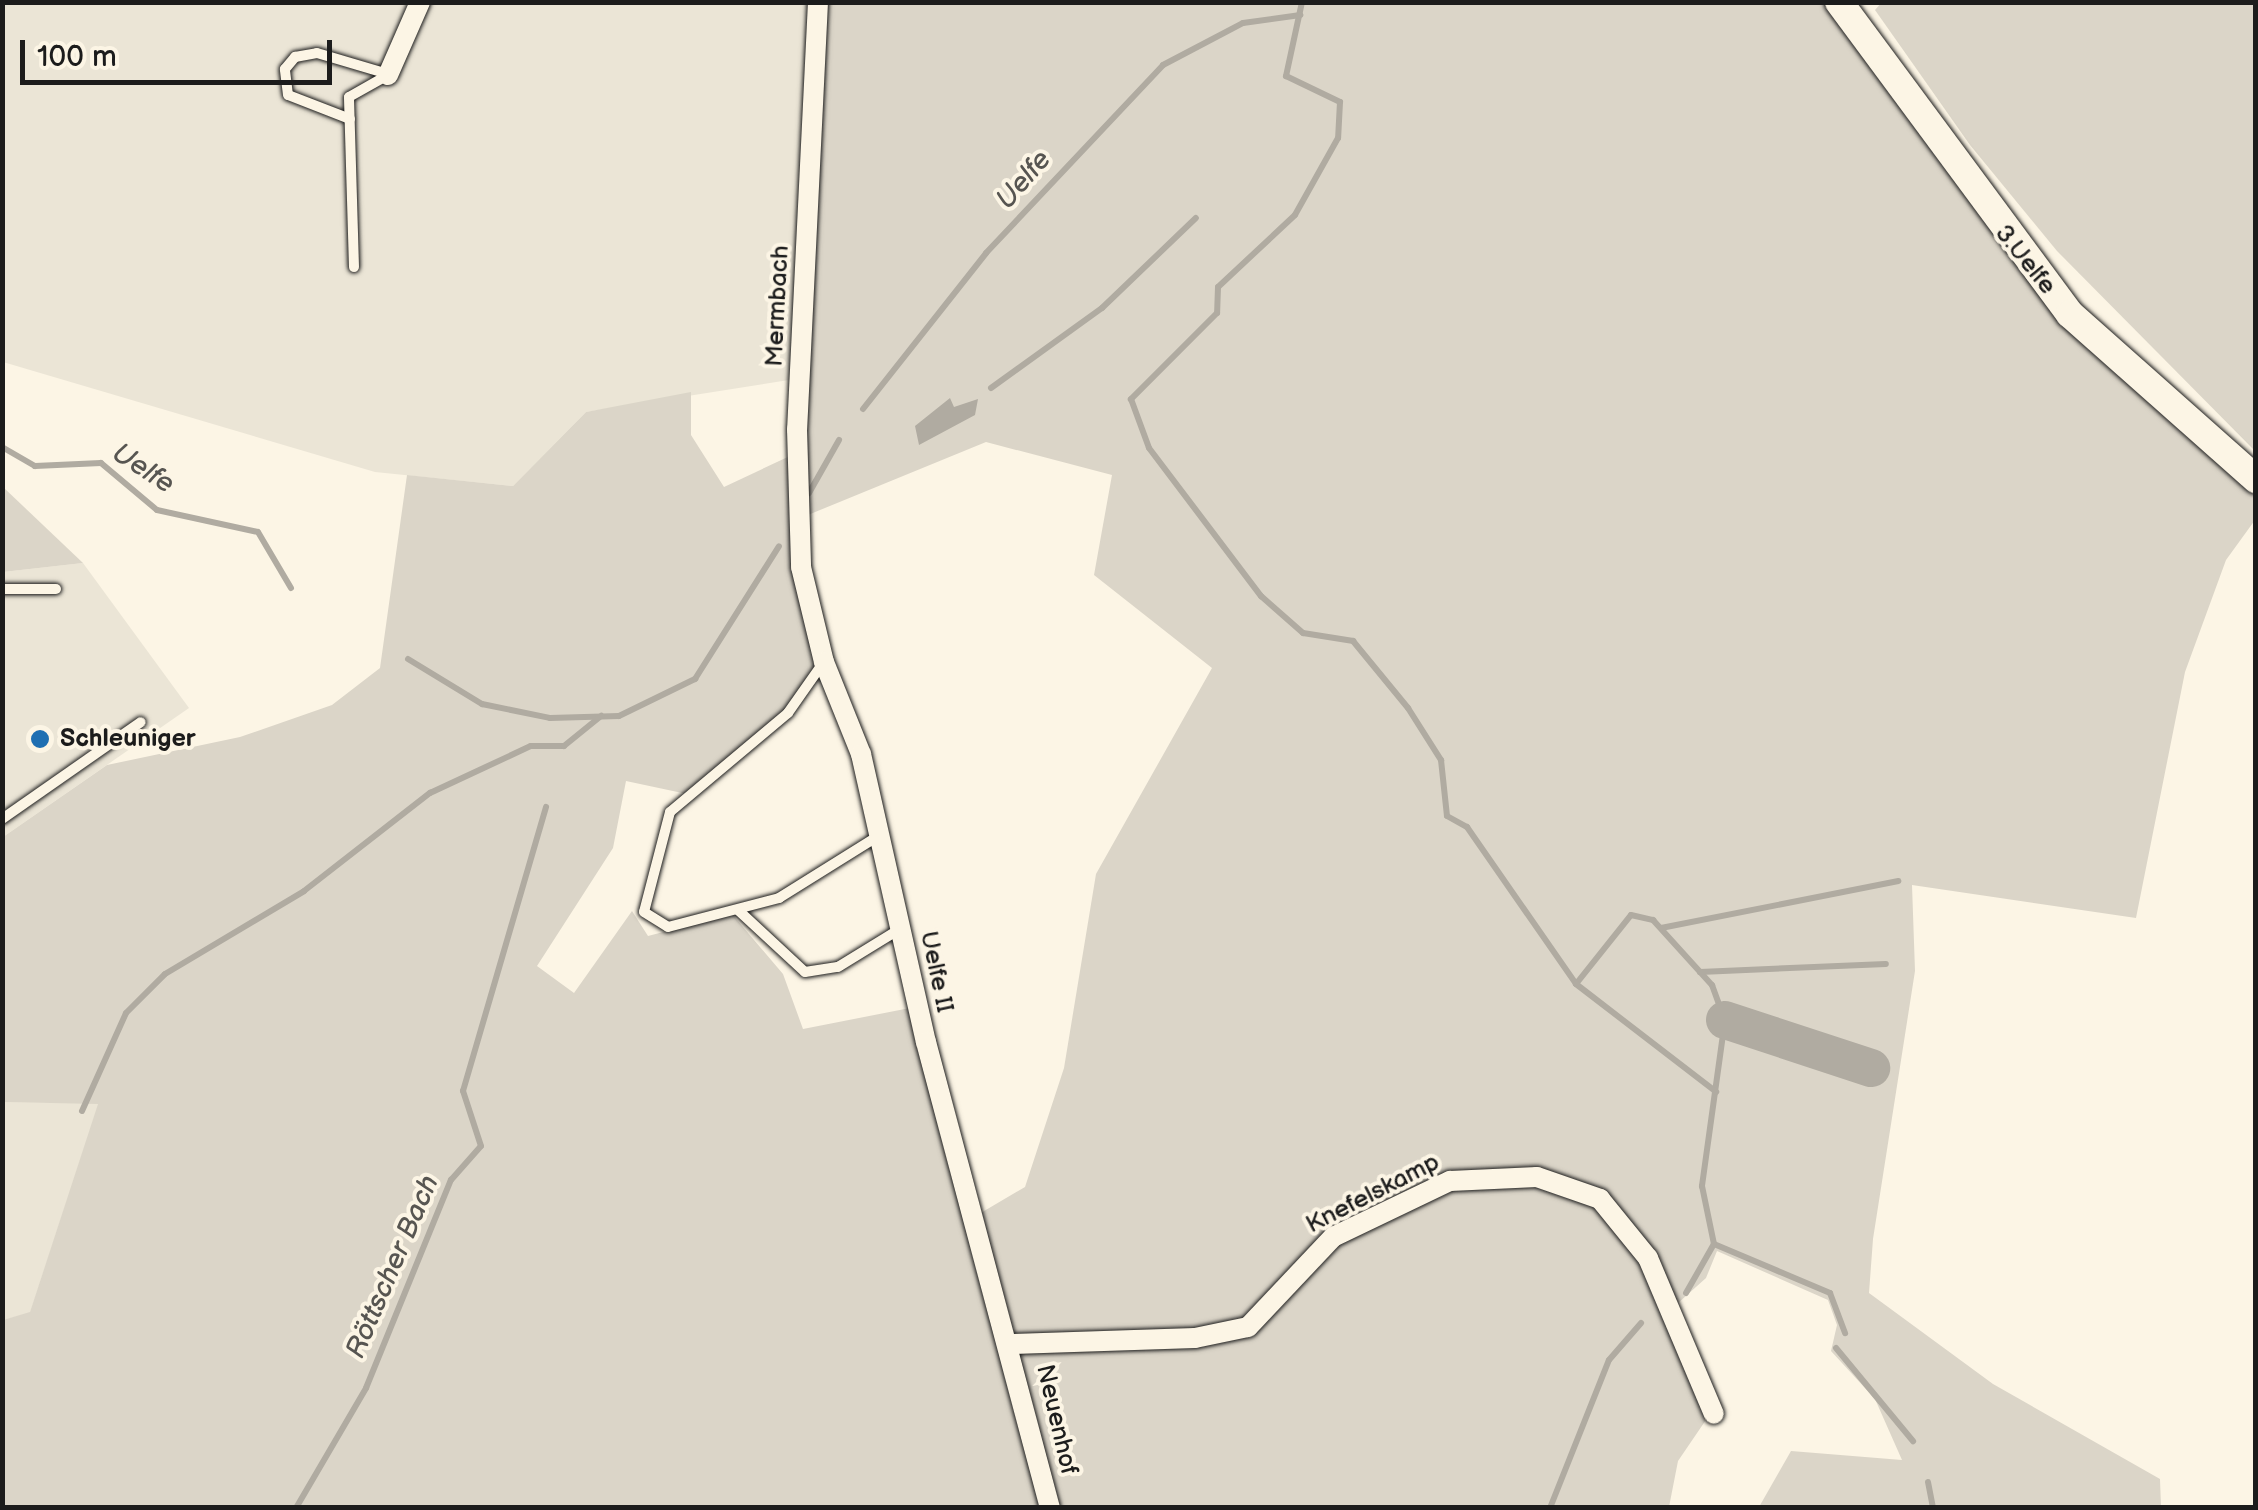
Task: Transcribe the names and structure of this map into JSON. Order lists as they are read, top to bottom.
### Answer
{
  "streets": {
    "street": [
      "3.Uelfe",
      "Mermbach",
      "Uelfe II",
      "Knefelskamp",
      "Neuenhof"
    ]
  },
  "crossings": [
    ["Mermbach", "Uelfe II"],
    ["Uelfe II", "Knefelskamp"],
    ["Uelfe II", "Neuenhof"],
    ["Knefelskamp", "Neuenhof"]
  ],
  "water": ["Uelfe", "Röttscher Bach"],
  "places": ["Schleuniger"],
  "scale_bar": "100 m"
}
